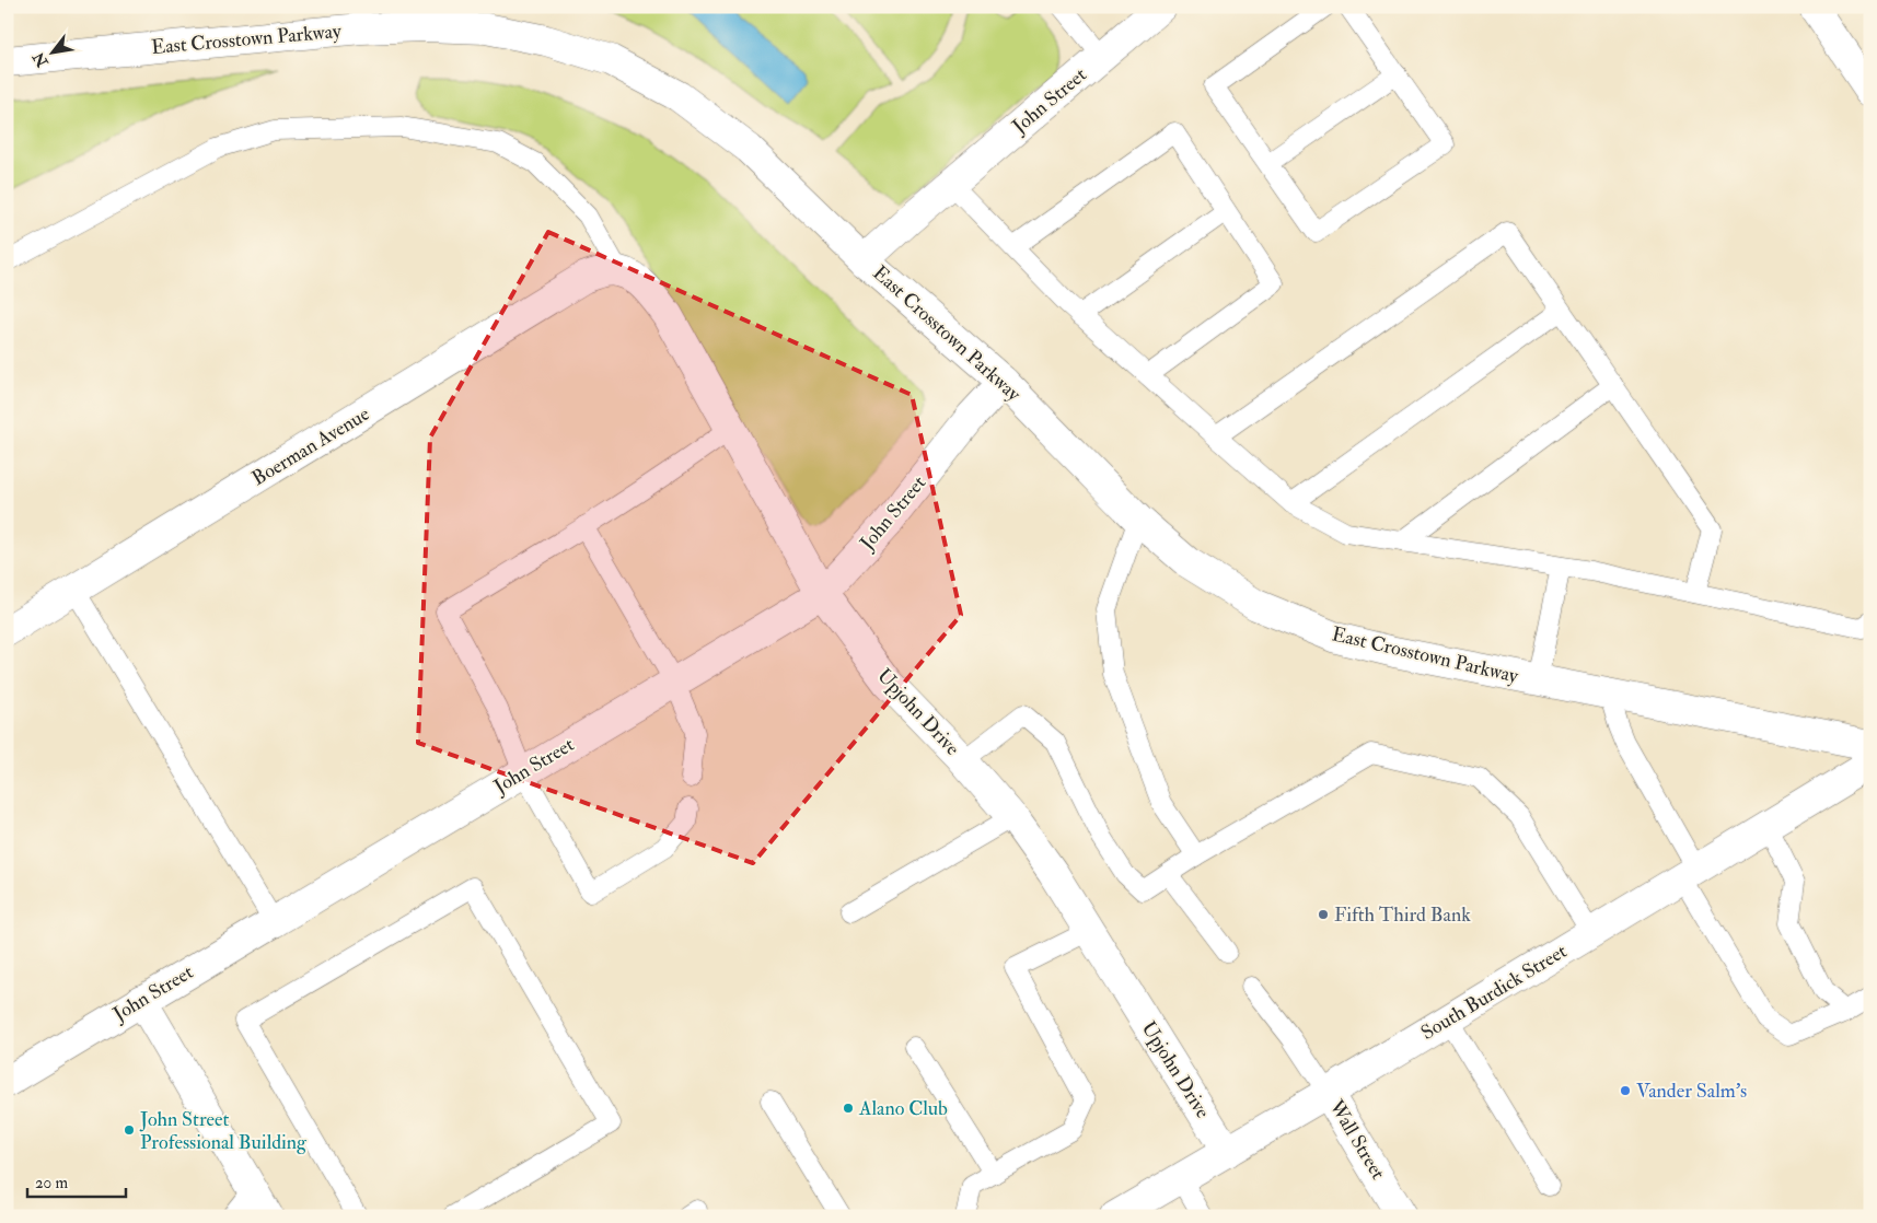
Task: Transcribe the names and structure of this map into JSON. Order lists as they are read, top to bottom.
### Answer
{
  "streets": {
    "street": [
      "East Crosstown Parkway",
      "John Street",
      "Boerman Avenue",
      "Upjohn Drive",
      "South Burdick Street",
      "Wall Street"
    ]
  },
  "crossings": [
    ["East Crosstown Parkway", "John Street"],
    ["John Street", "Upjohn Drive"],
    ["Boerman Avenue", "Upjohn Drive"],
    ["Upjohn Drive", "South Burdick Street"],
    ["South Burdick Street", "Wall Street"]
  ],
  "places": [
    "Fifth Third Bank",
    "Vander Salm's",
    "Alano Club",
    "John Street Professional Building"
  ],
  "scale_bar": "20 m",
  "north": "bottom left"
}
